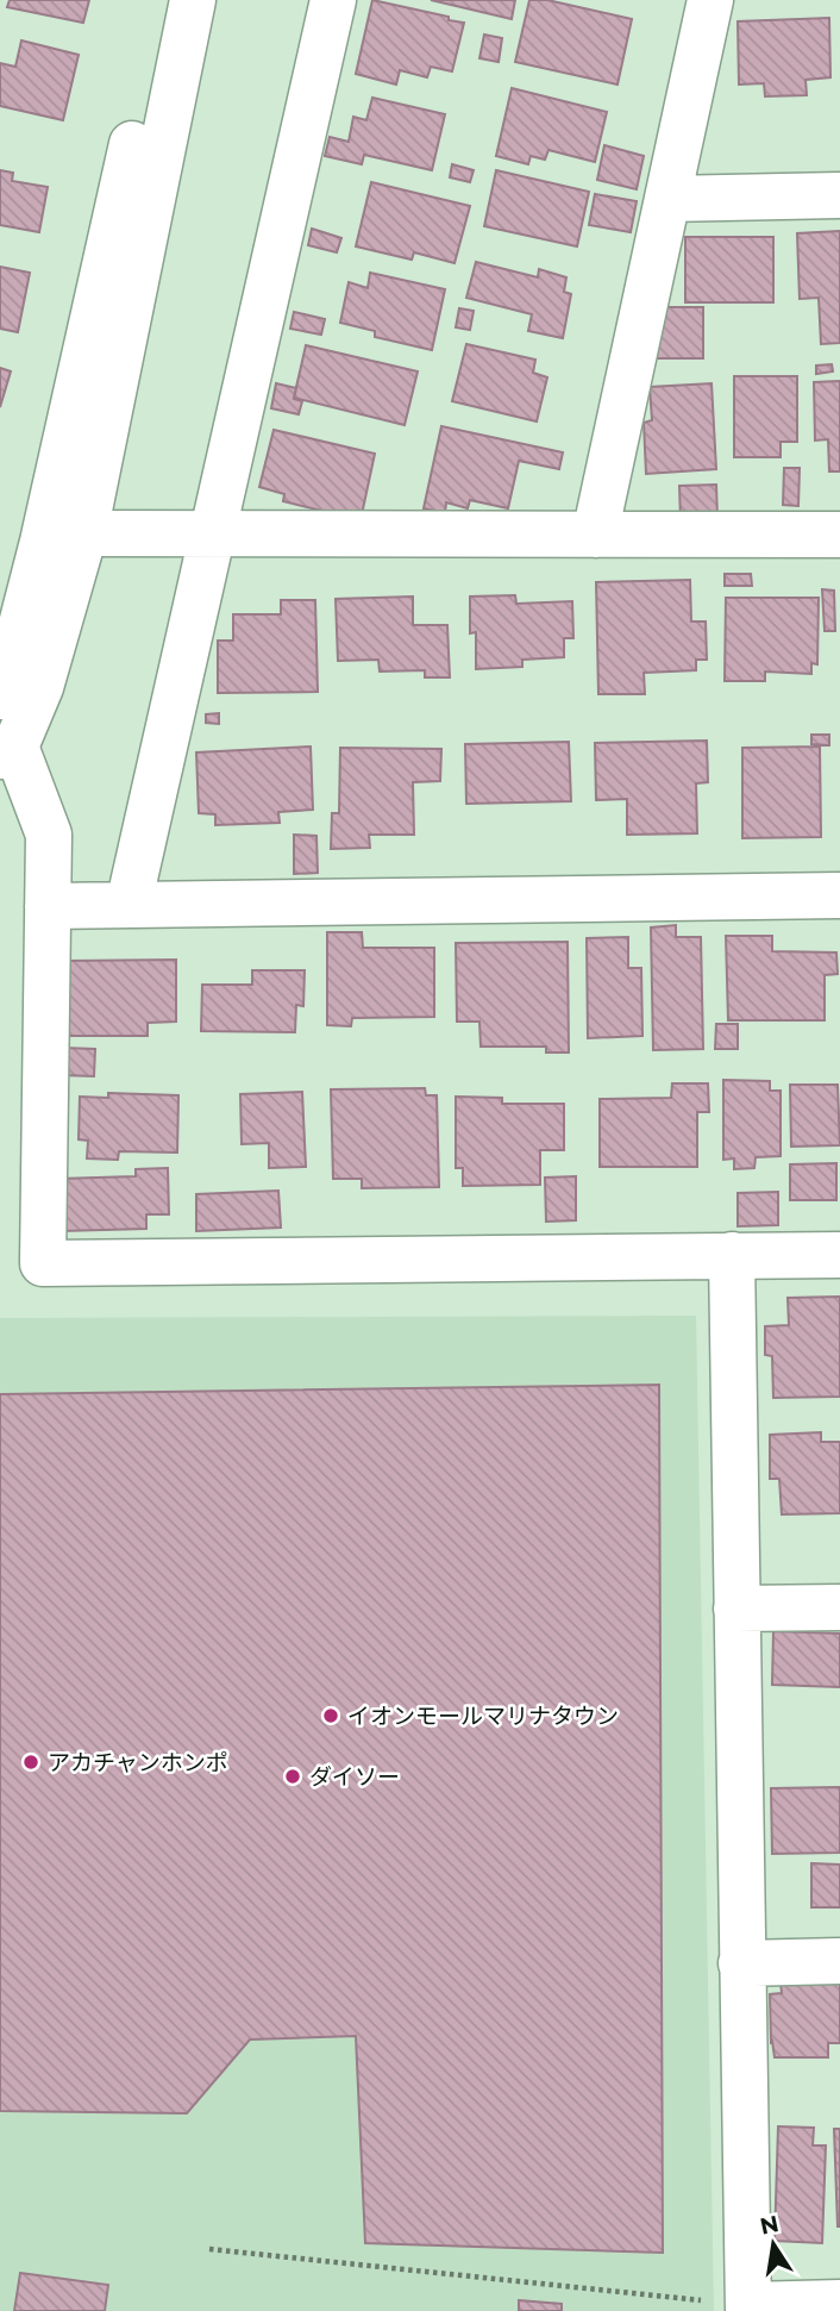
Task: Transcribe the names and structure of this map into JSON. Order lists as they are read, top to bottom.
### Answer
{
  "places": ["イオンモールマリナタウン", "アカチャンホンポ", "ダイソー"],
  "north": "top"
}
